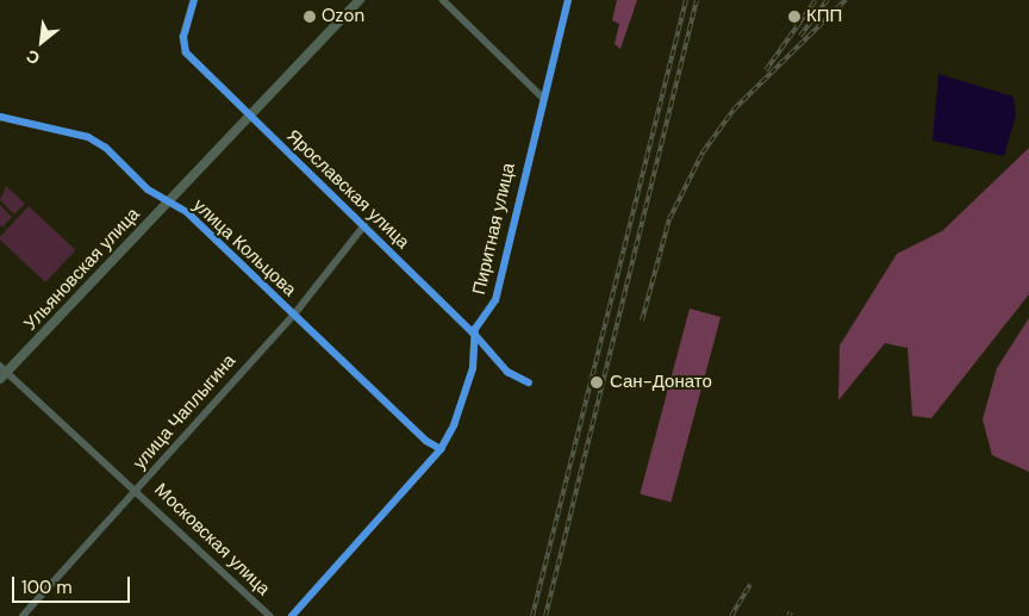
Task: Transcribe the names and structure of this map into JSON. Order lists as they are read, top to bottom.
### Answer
{
  "streets": {
    "main road": ["Ульяновская улица"],
    "street": [
      "Ярославская улица",
      "Пиритная улица",
      "улица Кольцова",
      "улица Чаплыгина",
      "Московская улица"
    ]
  },
  "crossings": [
    ["Ярославская улица", "Пиритная улица"],
    ["Ярославская улица", "Ульяновская улица"],
    ["Ярославская улица", "улица Чаплыгина"],
    ["улица Кольцова", "Ульяновская улица"],
    ["улица Кольцова", "улица Чаплыгина"],
    ["Ульяновская улица", "Московская улица"],
    ["улица Чаплыгина", "Московская улица"]
  ],
  "places": ["Ozon", "КПП", "Сан-Донато"],
  "scale_bar": "100 m",
  "north": "bottom left"
}
